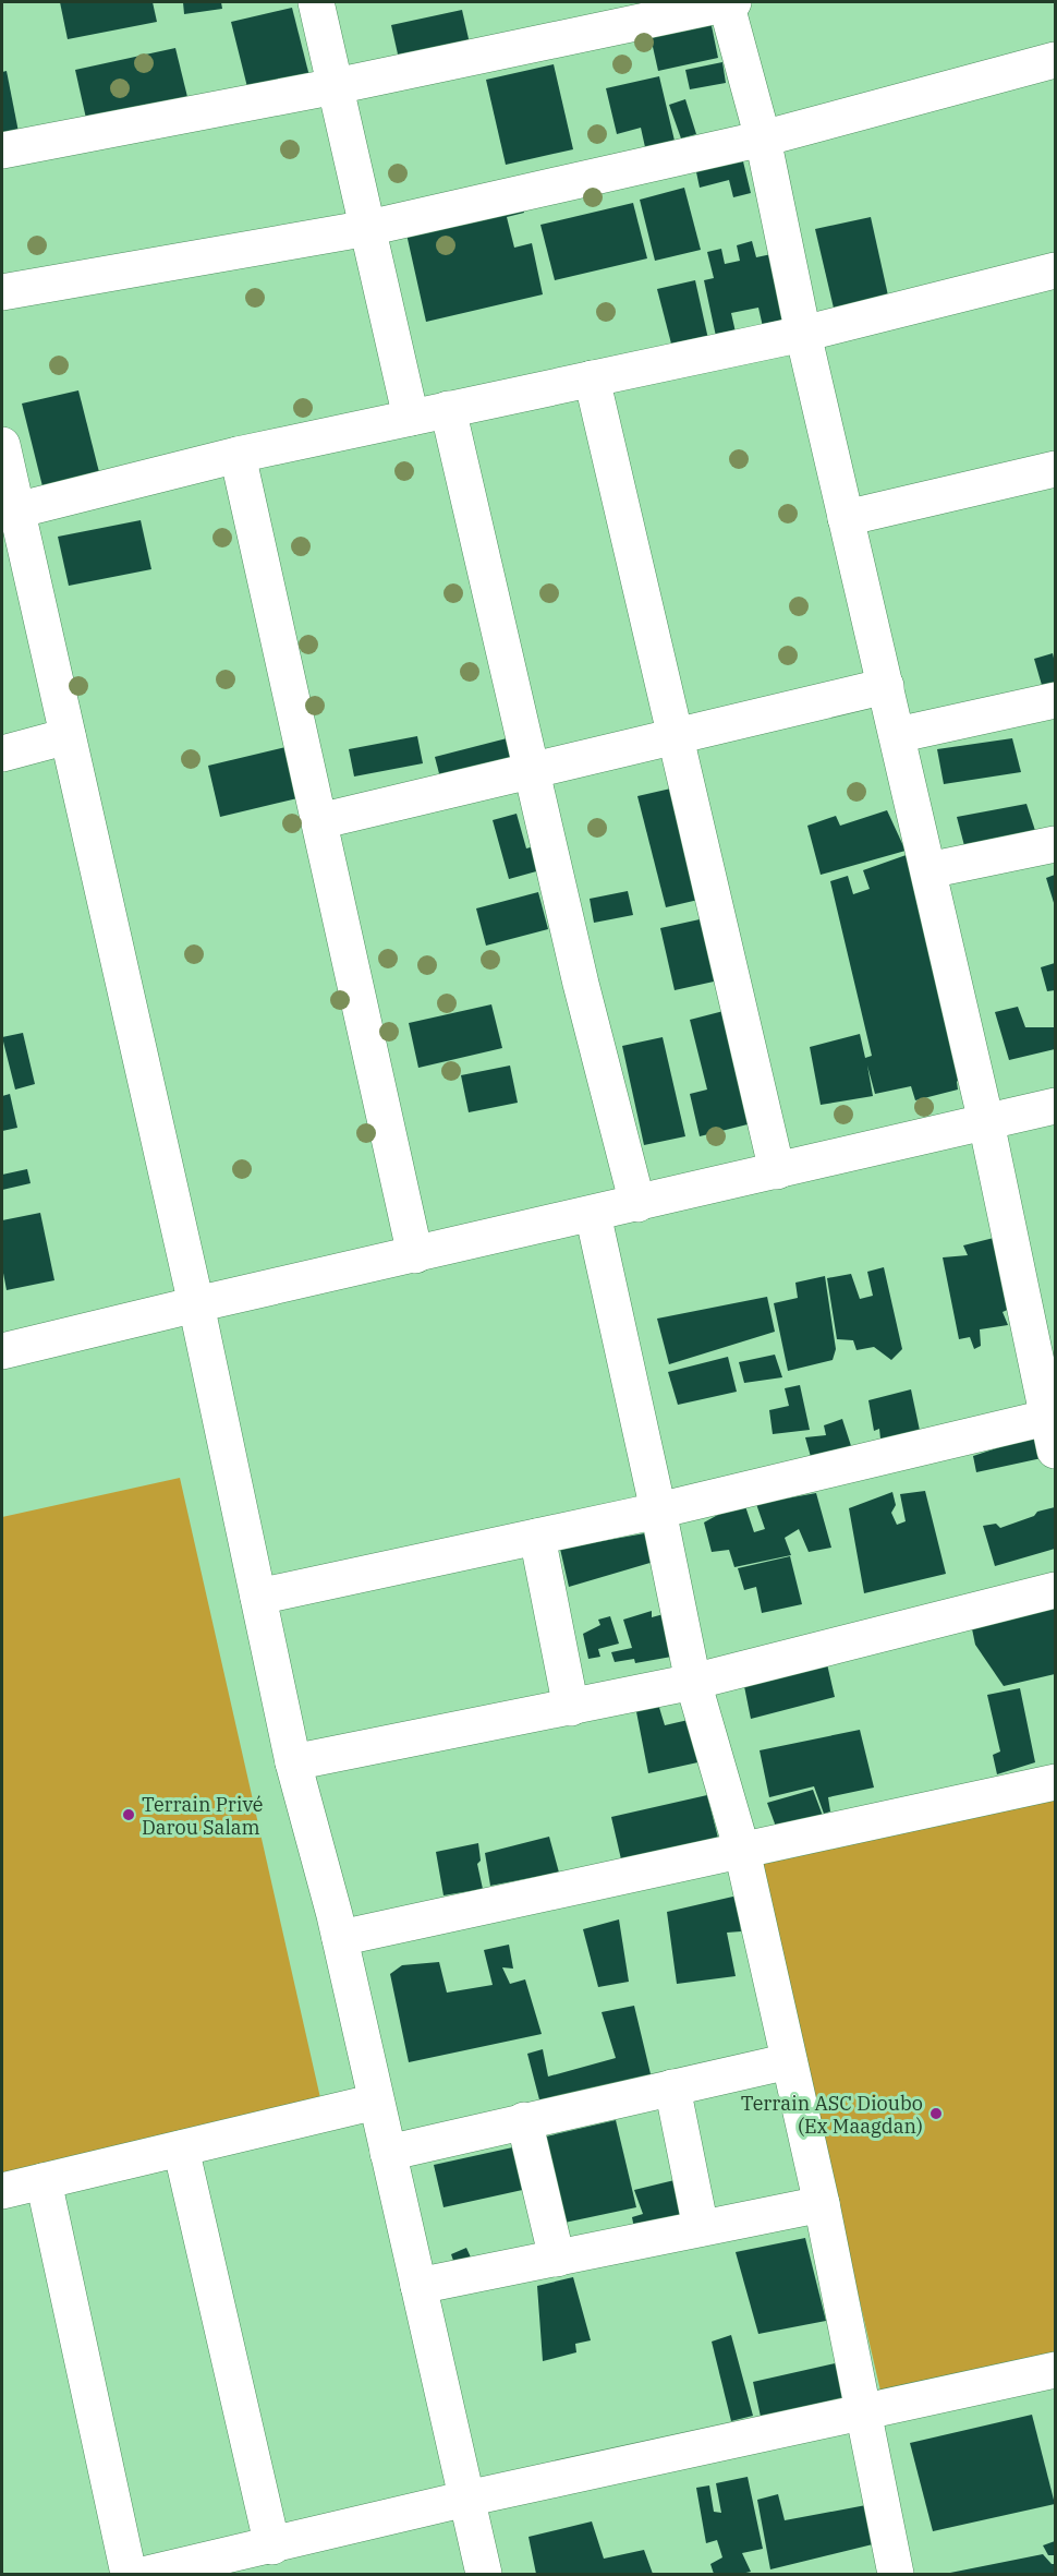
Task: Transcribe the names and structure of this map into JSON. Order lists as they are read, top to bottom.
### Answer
{
  "places": ["Terrain Privé Darou Salam", "Terrain ASC Dioubo (Ex Maagdan)"]
}
